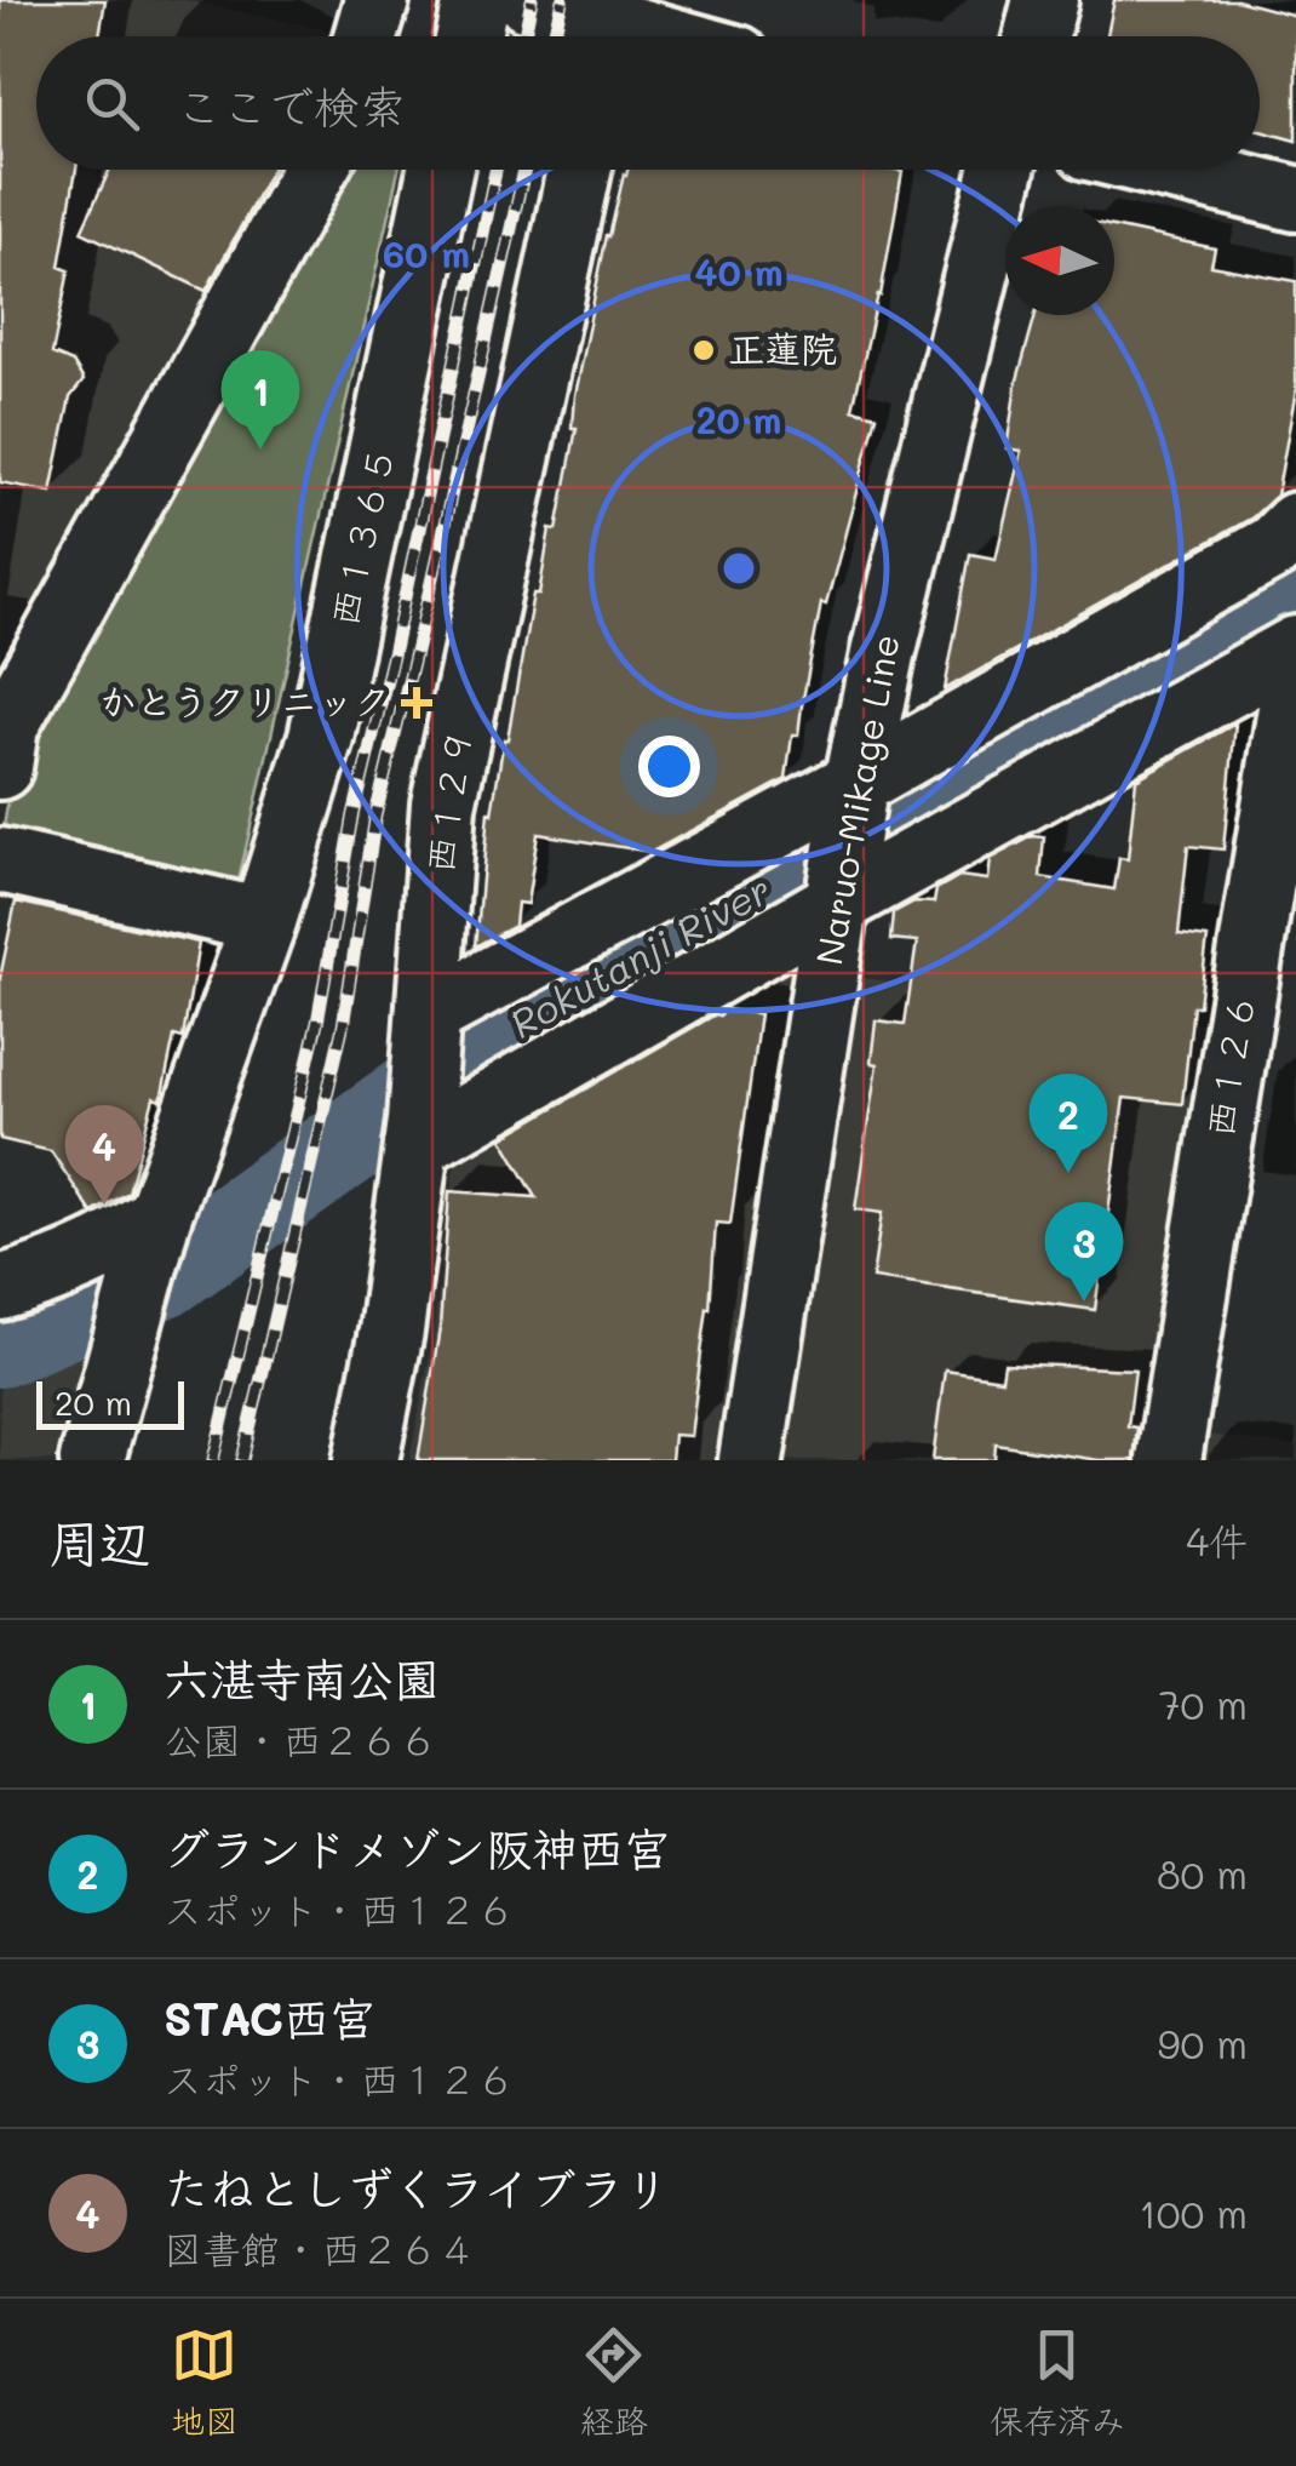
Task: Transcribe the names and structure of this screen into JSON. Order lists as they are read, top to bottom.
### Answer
{
  "streets": {
    "street": [
      "西１３６５",
      "Naruo-Mikage Line",
      "西１２９",
      "西１２６"
    ]
  },
  "water": ["Rokutanji River"],
  "places": {
    "other": ["正蓮院"],
    "health": ["かとうクリニック"]
  },
  "scale_bar": "20 m",
  "north": "left",
  "page": {
    "search": "ここで検索",
    "pins": [
      "1",
      "2",
      "4",
      "3"
    ],
    "scale": "20 m",
    "heading": ["周辺", "4件"],
    "list": [
      {
        "mark": "1",
        "name": "六湛寺南公園",
        "note": "公園 · 西２６６",
        "value": "70 m"
      },
      {
        "mark": "2",
        "name": "グランドメゾン阪神西宮",
        "note": "スポット · 西１２６",
        "value": "80 m"
      },
      {
        "mark": "3",
        "name": "STAC西宮",
        "note": "スポット · 西１２６",
        "value": "90 m"
      },
      {
        "mark": "4",
        "name": "たねとしずくライブラリ",
        "note": "図書館 · 西２６４",
        "value": "100 m"
      }
    ],
    "nav": ["地図", "経路", "保存済み"]
  },
  "rings": ["60 m", "40 m", "20 m"]
}
